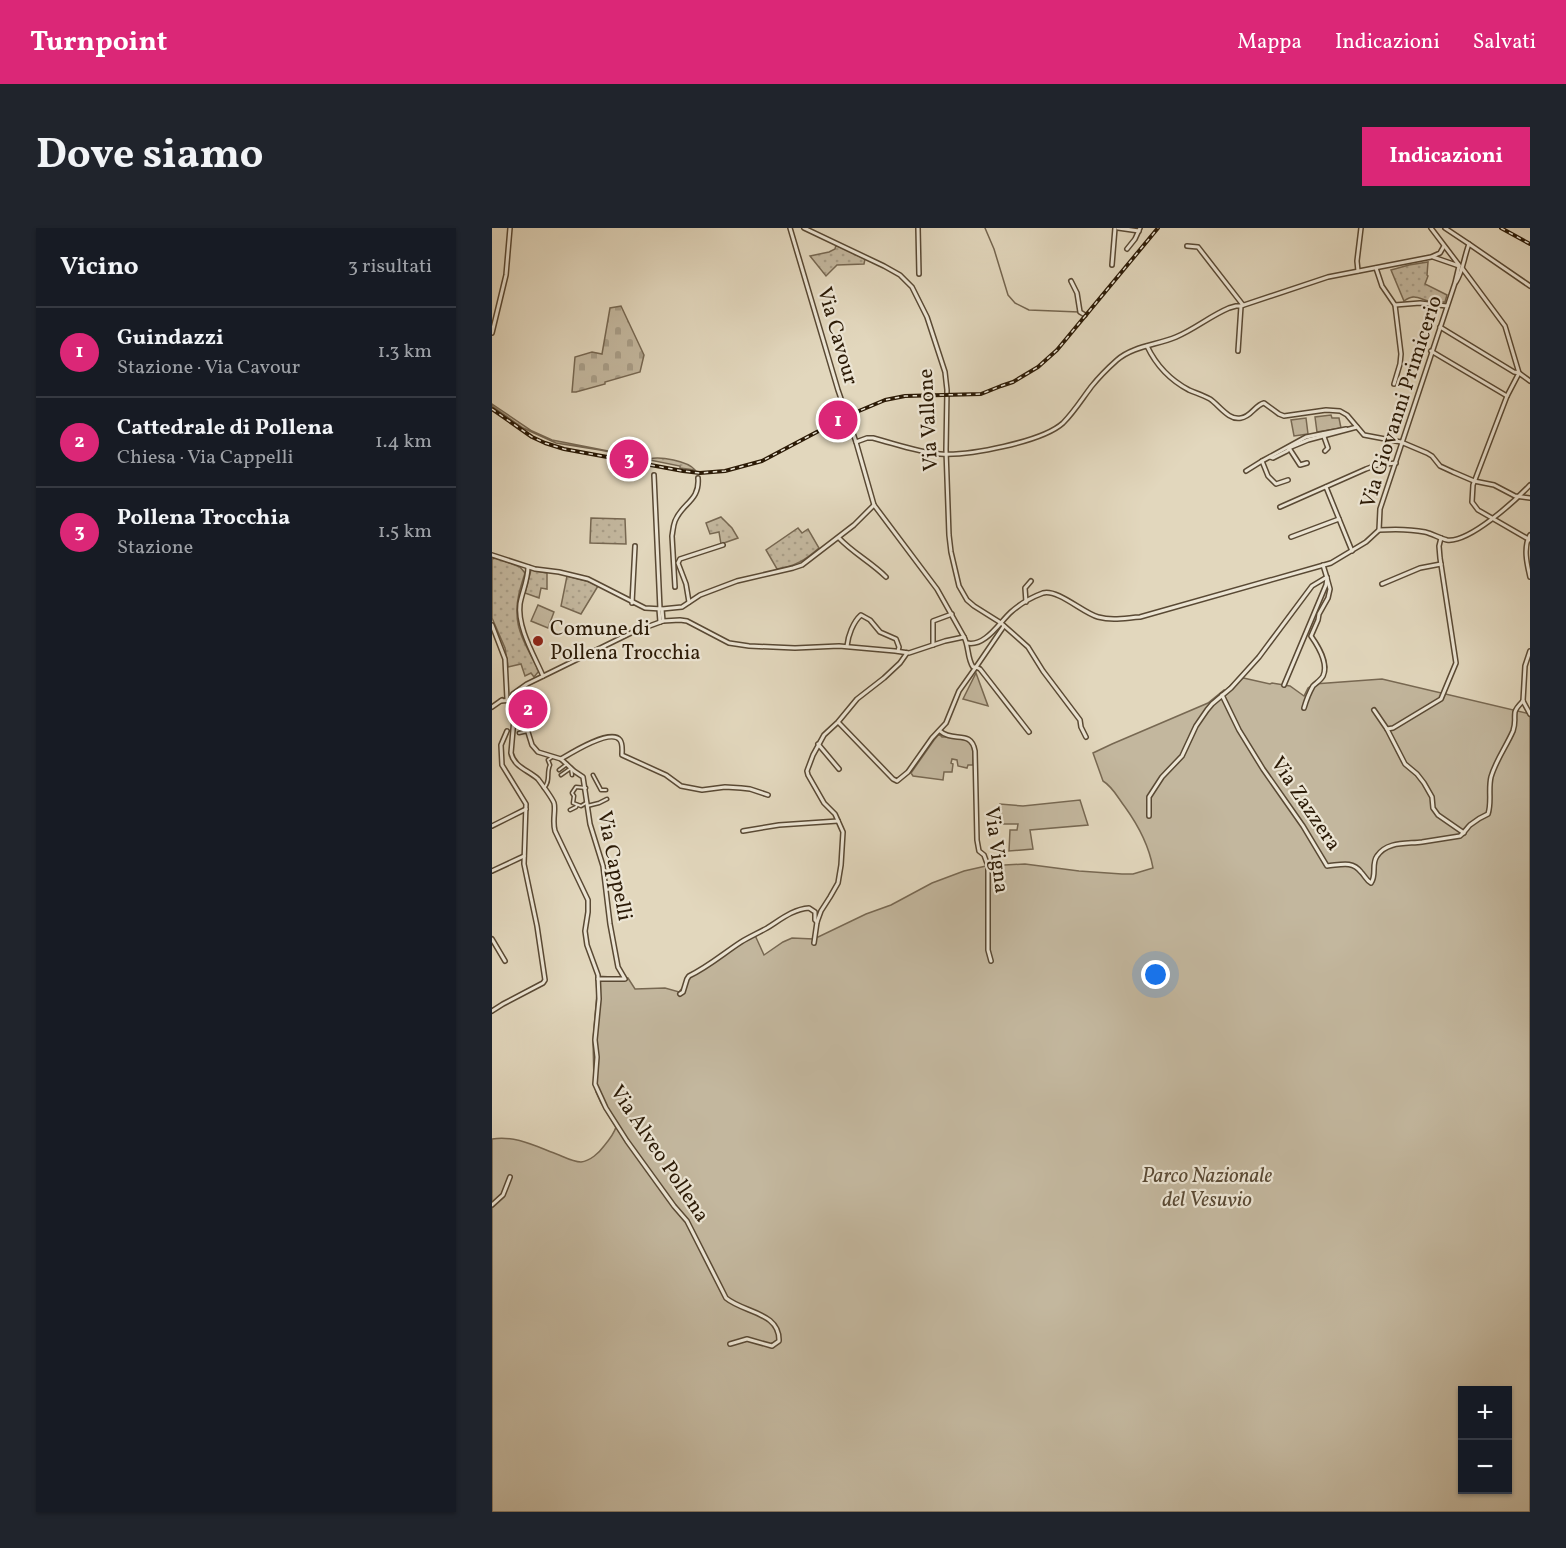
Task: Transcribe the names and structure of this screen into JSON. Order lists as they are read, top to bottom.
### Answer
{
  "streets": {
    "street": [
      "Via Cavour",
      "Via Giovanni Primicerio",
      "Via Vallone",
      "Via Zazzera",
      "Via Vigna",
      "Via Cappelli",
      "Via Alveo Pollena"
    ]
  },
  "crossings": [
    ["Via Cappelli", "Via Alveo Pollena"]
  ],
  "parks": ["Parco Nazionale del Vesuvio"],
  "places": ["Comune di Pollena Trocchia"],
  "page": {
    "header": "Turnpoint",
    "nav": ["Mappa", "Indicazioni", "Salvati"],
    "title": "Dove siamo",
    "buttons": "Indicazioni",
    "heading": ["Vicino", "3 risultati"],
    "list": [
      {
        "mark": "1",
        "name": "Guindazzi",
        "note": "Stazione · Via Cavour",
        "value": "1.3 km"
      },
      {
        "mark": "2",
        "name": "Cattedrale di Pollena",
        "note": "Chiesa · Via Cappelli",
        "value": "1.4 km"
      },
      {
        "mark": "3",
        "name": "Pollena Trocchia",
        "note": "Stazione",
        "value": "1.5 km"
      }
    ],
    "pins": ["1", "3", "2"],
    "map_buttons": ["+", "−"]
  }
}
